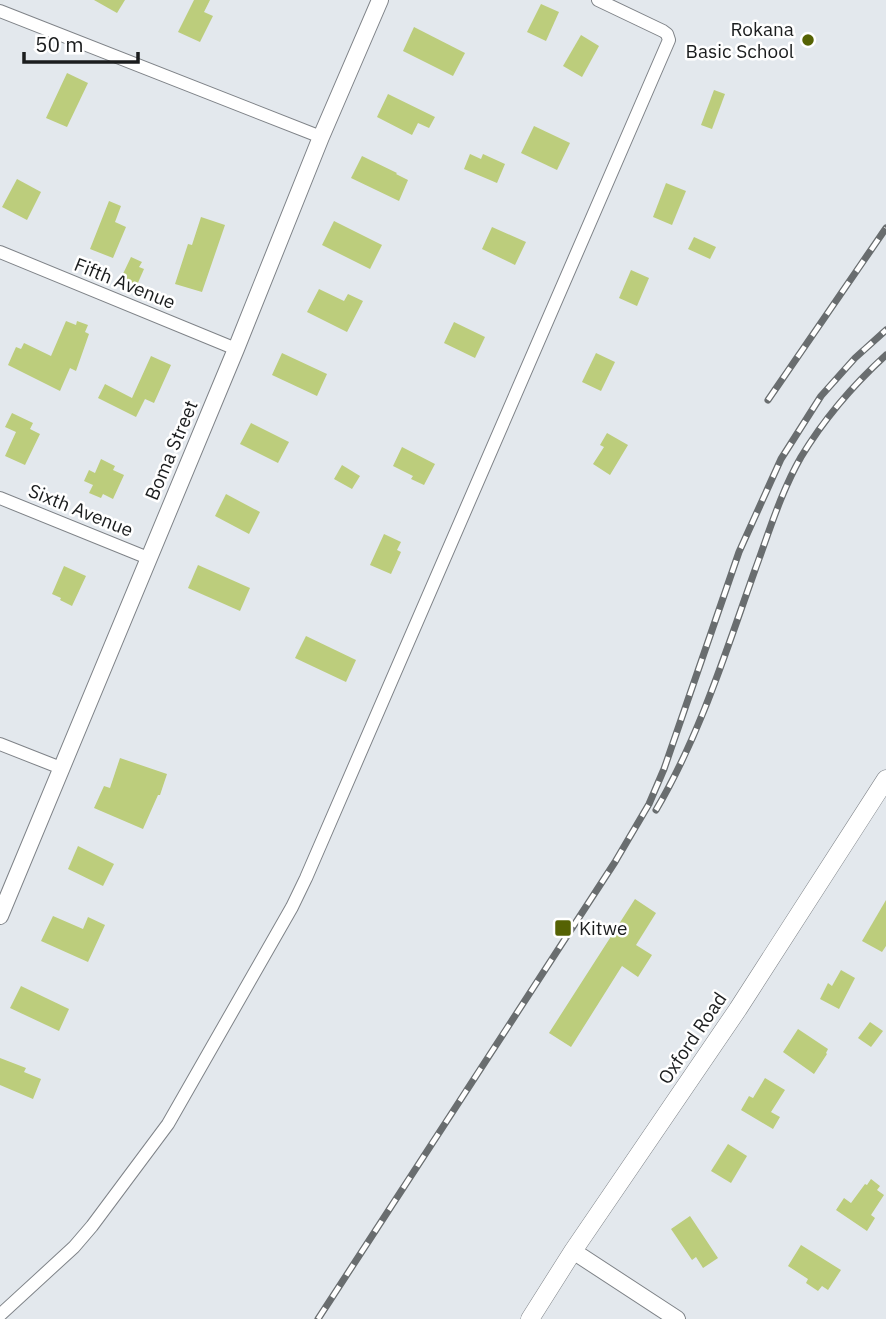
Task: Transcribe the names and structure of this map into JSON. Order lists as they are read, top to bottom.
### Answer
{
  "streets": {
    "main road": ["Oxford Road"],
    "street": ["Fifth Avenue", "Boma Street", "Sixth Avenue"]
  },
  "crossings": [
    ["Fifth Avenue", "Boma Street"],
    ["Boma Street", "Sixth Avenue"]
  ],
  "places": {
    "other": ["Rokana Basic School"],
    "transit": ["Kitwe"]
  },
  "scale_bar": "50 m"
}
